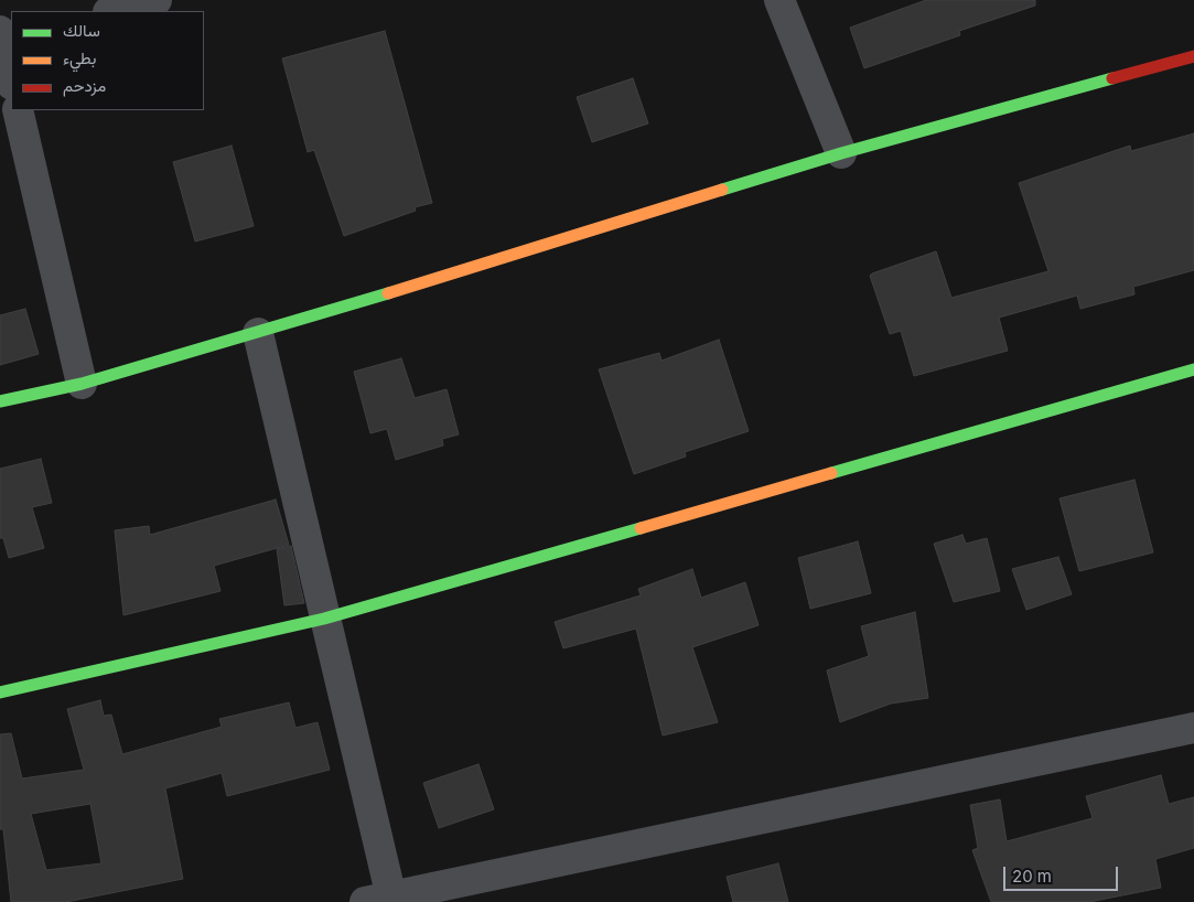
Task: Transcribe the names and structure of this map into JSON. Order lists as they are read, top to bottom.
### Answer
{
  "legend": ["سالك", "بطيء", "مزدحم"],
  "scale_bar": "20 m"
}
